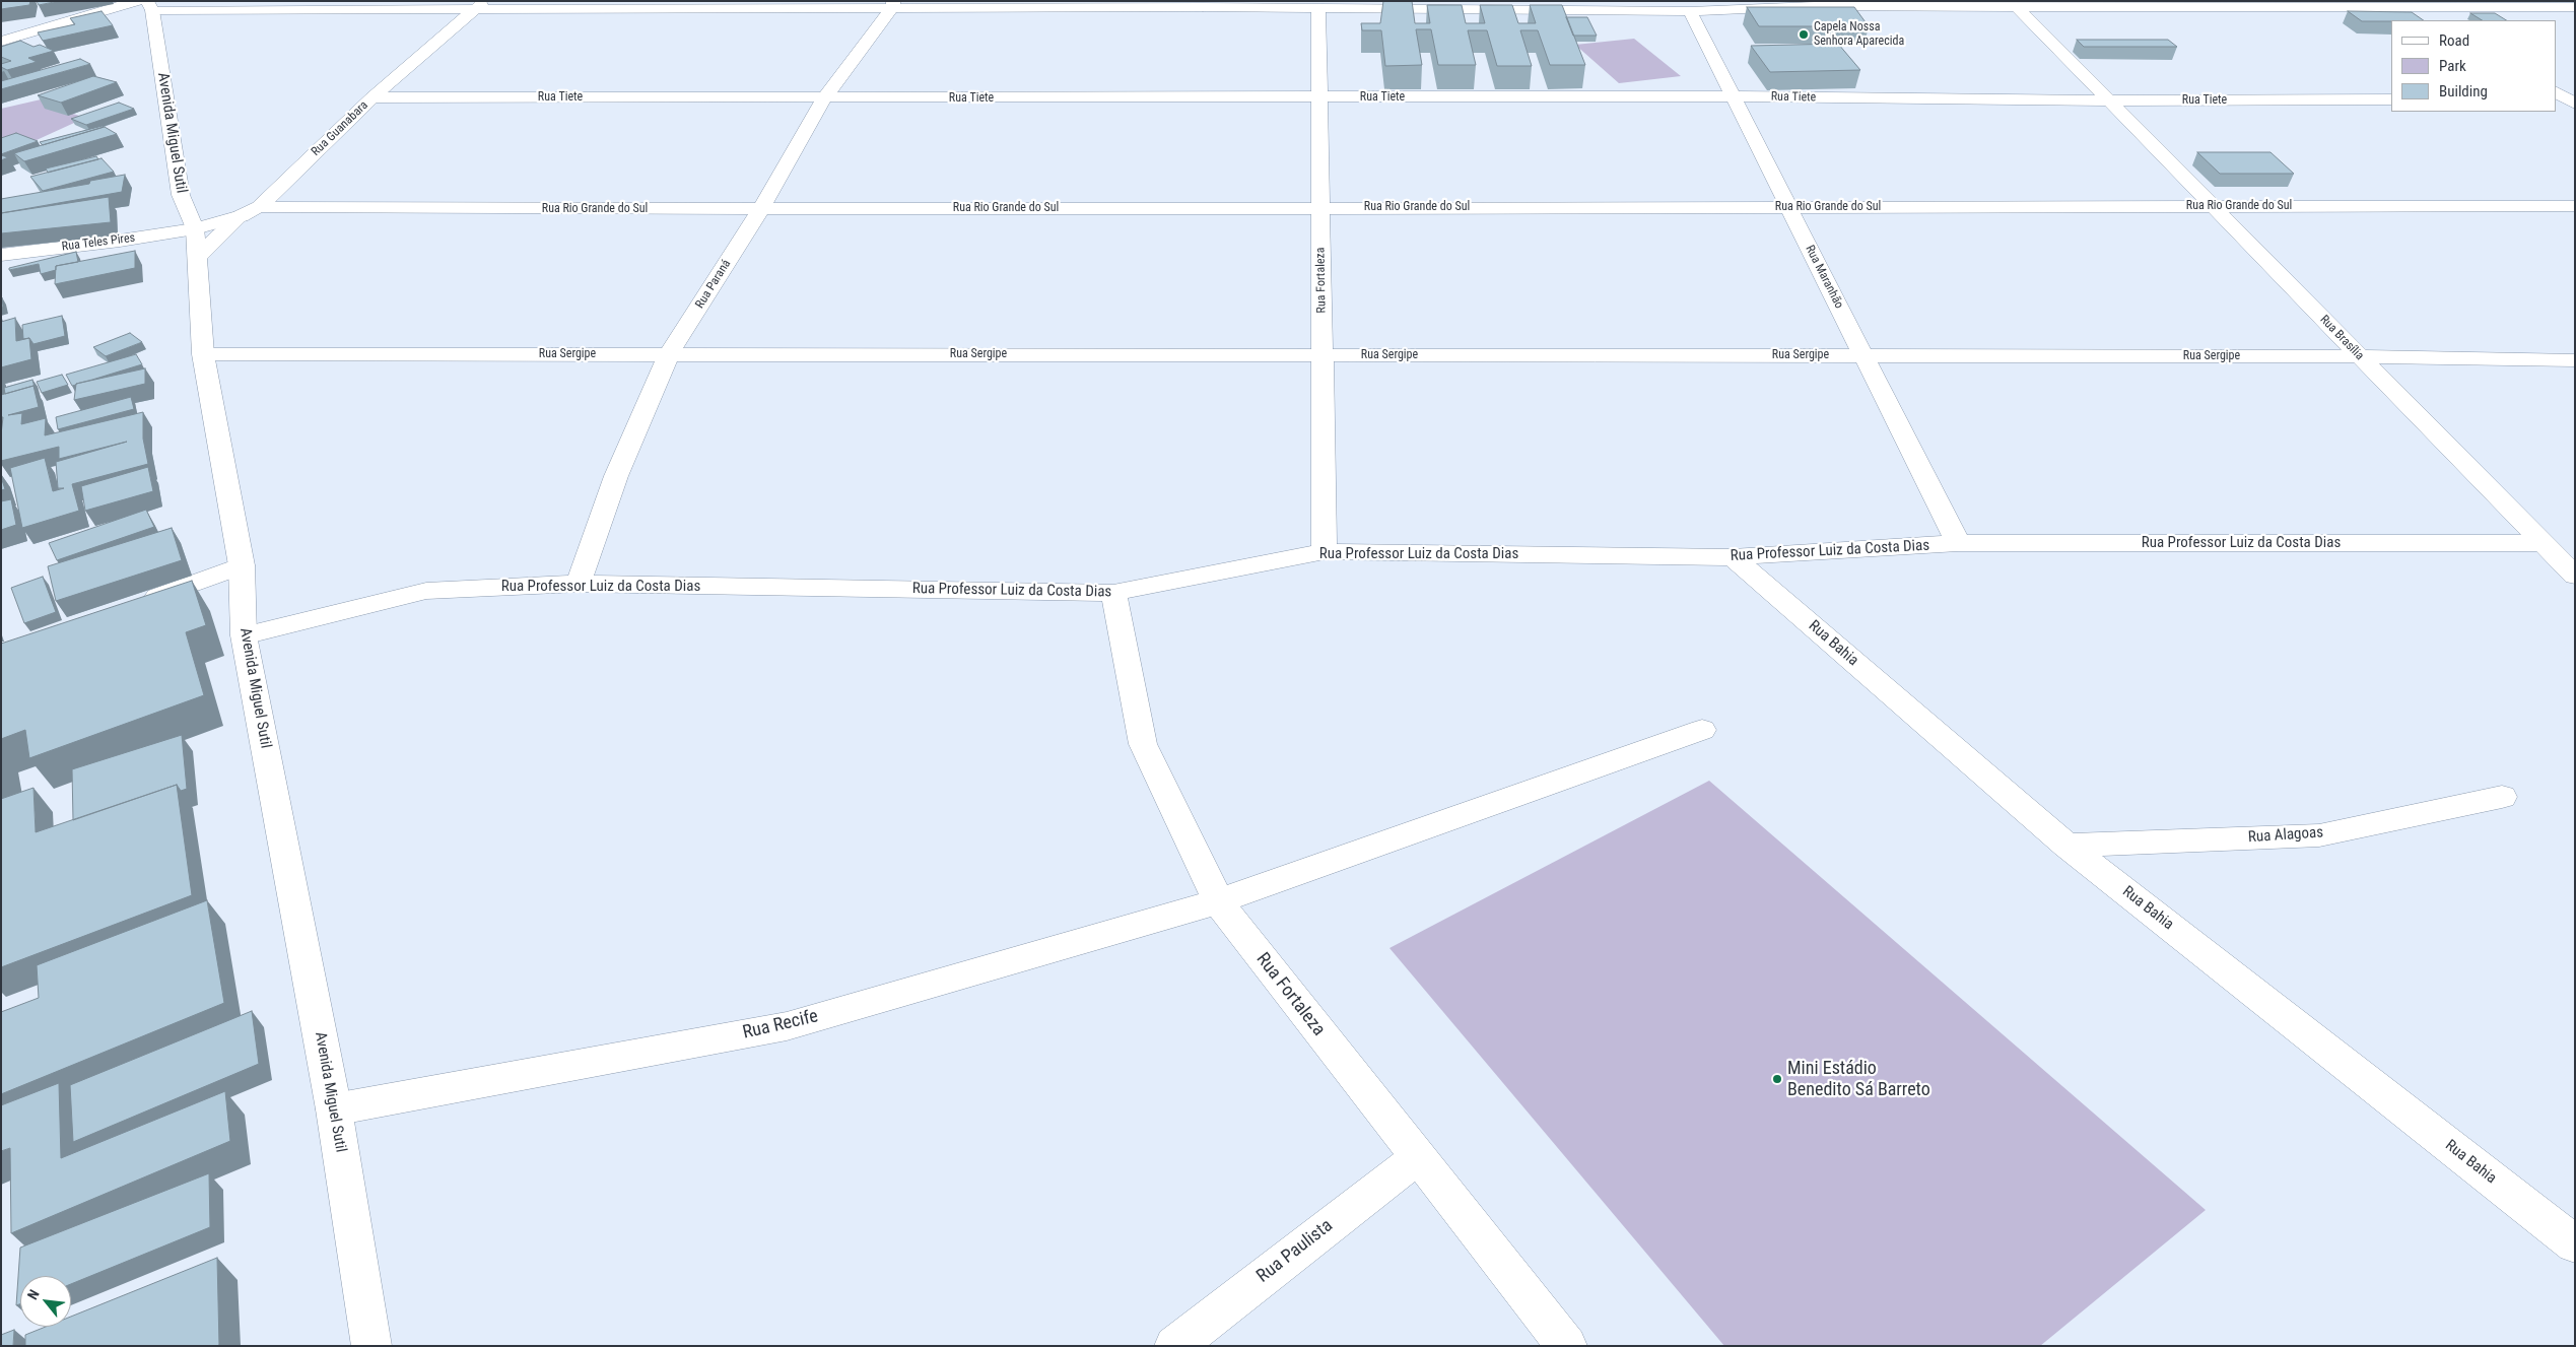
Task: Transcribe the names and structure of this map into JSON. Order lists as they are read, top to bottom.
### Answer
{
  "streets": {
    "street": [
      "Rua Tiete",
      "Rua Guanabara",
      "Avenida Miguel Sutil",
      "Rua Rio Grande do Sul",
      "Rua Teles Pires",
      "Rua Maranhão",
      "Rua Fortaleza",
      "Rua Paraná",
      "Rua Brasília",
      "Rua Sergipe",
      "Rua Professor Luiz da Costa Dias",
      "Rua Bahia",
      "Rua Alagoas",
      "Rua Recife",
      "Rua Paulista"
    ]
  },
  "crossings": [
    ["Rua Tiete", "Rua Guanabara"],
    ["Rua Tiete", "Rua Maranhão"],
    ["Rua Tiete", "Rua Fortaleza"],
    ["Rua Tiete", "Rua Paraná"],
    ["Rua Tiete", "Rua Brasília"],
    ["Rua Guanabara", "Avenida Miguel Sutil"],
    ["Rua Guanabara", "Rua Rio Grande do Sul"],
    ["Rua Guanabara", "Rua Teles Pires"],
    ["Avenida Miguel Sutil", "Rua Teles Pires"],
    ["Avenida Miguel Sutil", "Rua Sergipe"],
    ["Avenida Miguel Sutil", "Rua Professor Luiz da Costa Dias"],
    ["Avenida Miguel Sutil", "Rua Recife"],
    ["Rua Rio Grande do Sul", "Rua Maranhão"],
    ["Rua Rio Grande do Sul", "Rua Fortaleza"],
    ["Rua Rio Grande do Sul", "Rua Paraná"],
    ["Rua Rio Grande do Sul", "Rua Brasília"],
    ["Rua Maranhão", "Rua Sergipe"],
    ["Rua Maranhão", "Rua Professor Luiz da Costa Dias"],
    ["Rua Fortaleza", "Rua Sergipe"],
    ["Rua Fortaleza", "Rua Professor Luiz da Costa Dias"],
    ["Rua Fortaleza", "Rua Recife"],
    ["Rua Fortaleza", "Rua Paulista"],
    ["Rua Paraná", "Rua Sergipe"],
    ["Rua Paraná", "Rua Professor Luiz da Costa Dias"],
    ["Rua Brasília", "Rua Sergipe"],
    ["Rua Brasília", "Rua Professor Luiz da Costa Dias"],
    ["Rua Professor Luiz da Costa Dias", "Rua Bahia"],
    ["Rua Bahia", "Rua Alagoas"]
  ],
  "places": ["Capela Nossa Senhora Aparecida", "Mini Estádio Benedito Sá Barreto"],
  "legend": ["Road", "Park", "Building"],
  "north": "top left"
}
